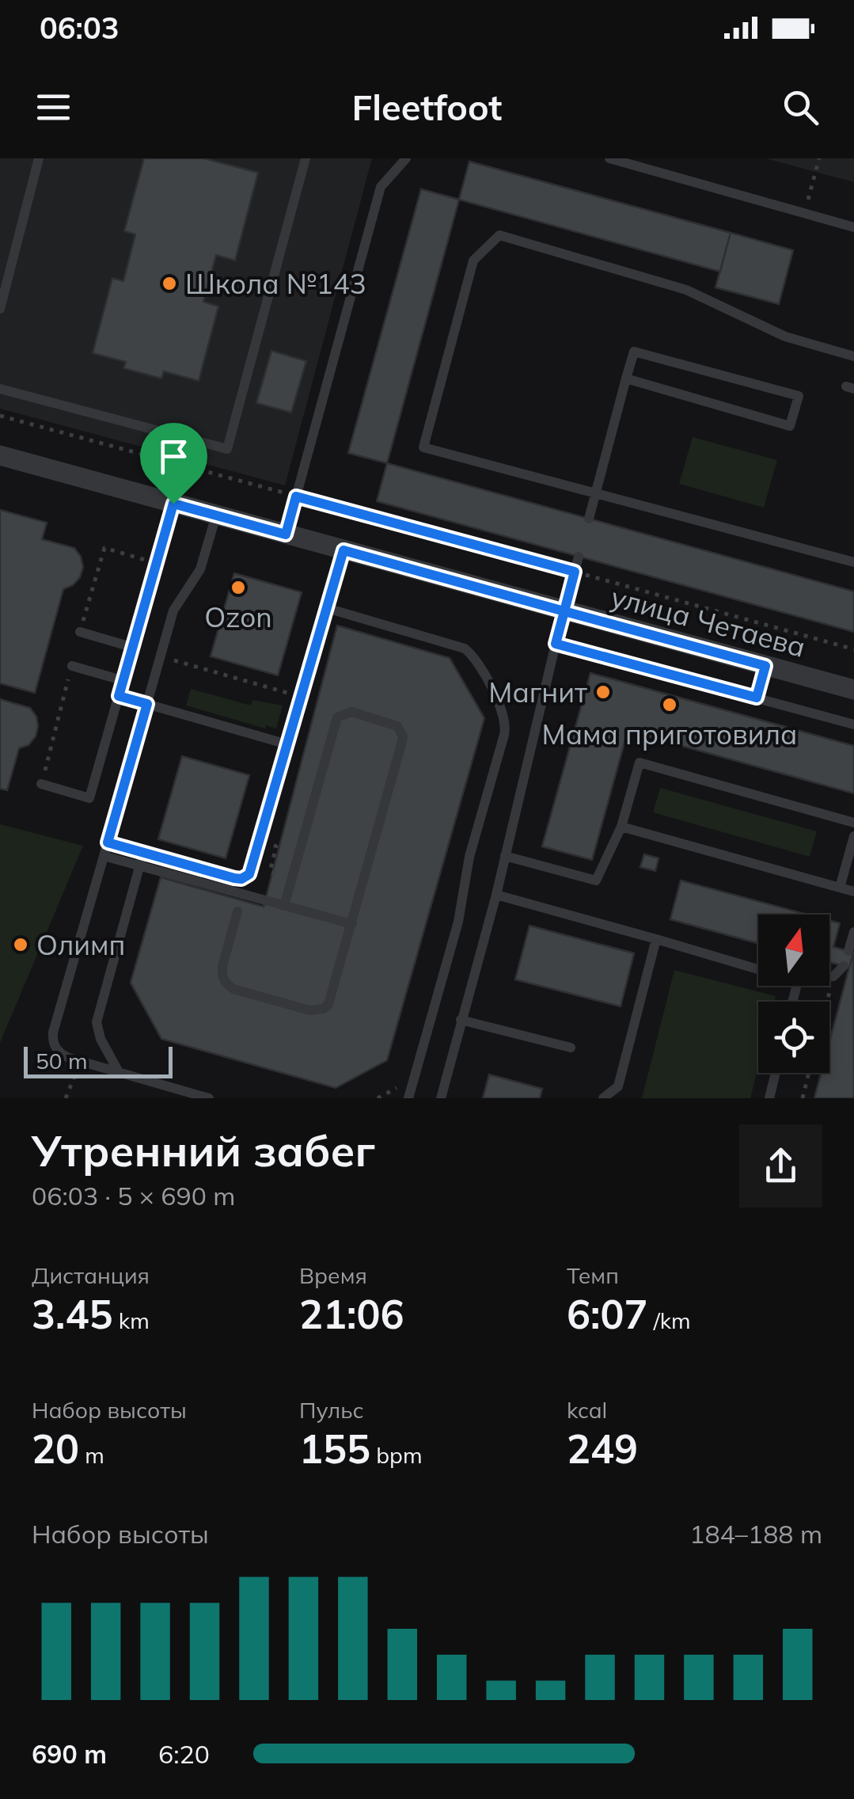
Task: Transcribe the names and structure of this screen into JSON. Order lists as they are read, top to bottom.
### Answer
{
  "streets": {
    "street": ["улица Четаева"]
  },
  "places": [
    "Школа №143",
    "Ozon",
    "Магнит",
    "Мама приготовила",
    "Олимп"
  ],
  "scale_bar": "50 m",
  "north": "top",
  "page": {
    "status": "06:03",
    "header": "Fleetfoot",
    "scale": "50 m",
    "heading": ["Утренний забег", "06:03 · 5 × 690 m"],
    "stats": [
      ["Дистанция", "3.45 km"],
      ["Время", "21:06"],
      ["Темп", "6:07 /km"],
      ["Набор высоты", "20 m"],
      ["Пульс", "155 bpm"],
      ["kcal", "249"]
    ],
    "chart": ["Набор высоты", "184–188 m"],
    "list": [
      {
        "name": "690 m",
        "note": "6:20"
      }
    ]
  }
}
